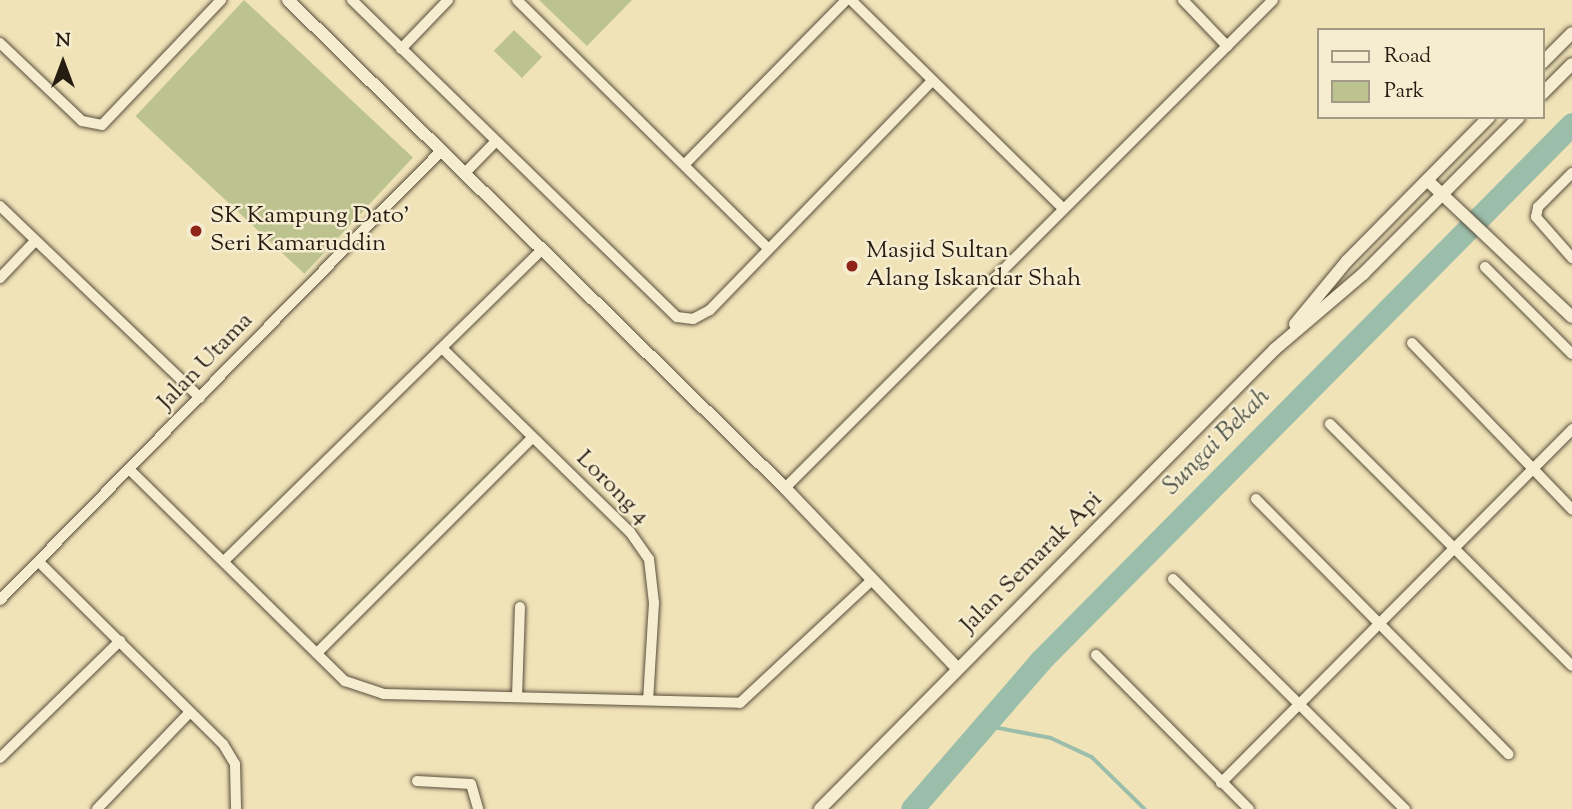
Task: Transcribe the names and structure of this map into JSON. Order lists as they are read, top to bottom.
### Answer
{
  "streets": {
    "street": ["Jalan Utama", "Lorong 4", "Jalan Semarak Api"]
  },
  "water": ["Sungai Bekah"],
  "places": ["SK Kampung Dato' Seri Kamaruddin", "Masjid Sultan Alang Iskandar Shah"],
  "legend": ["Road", "Park"],
  "north": "top"
}
